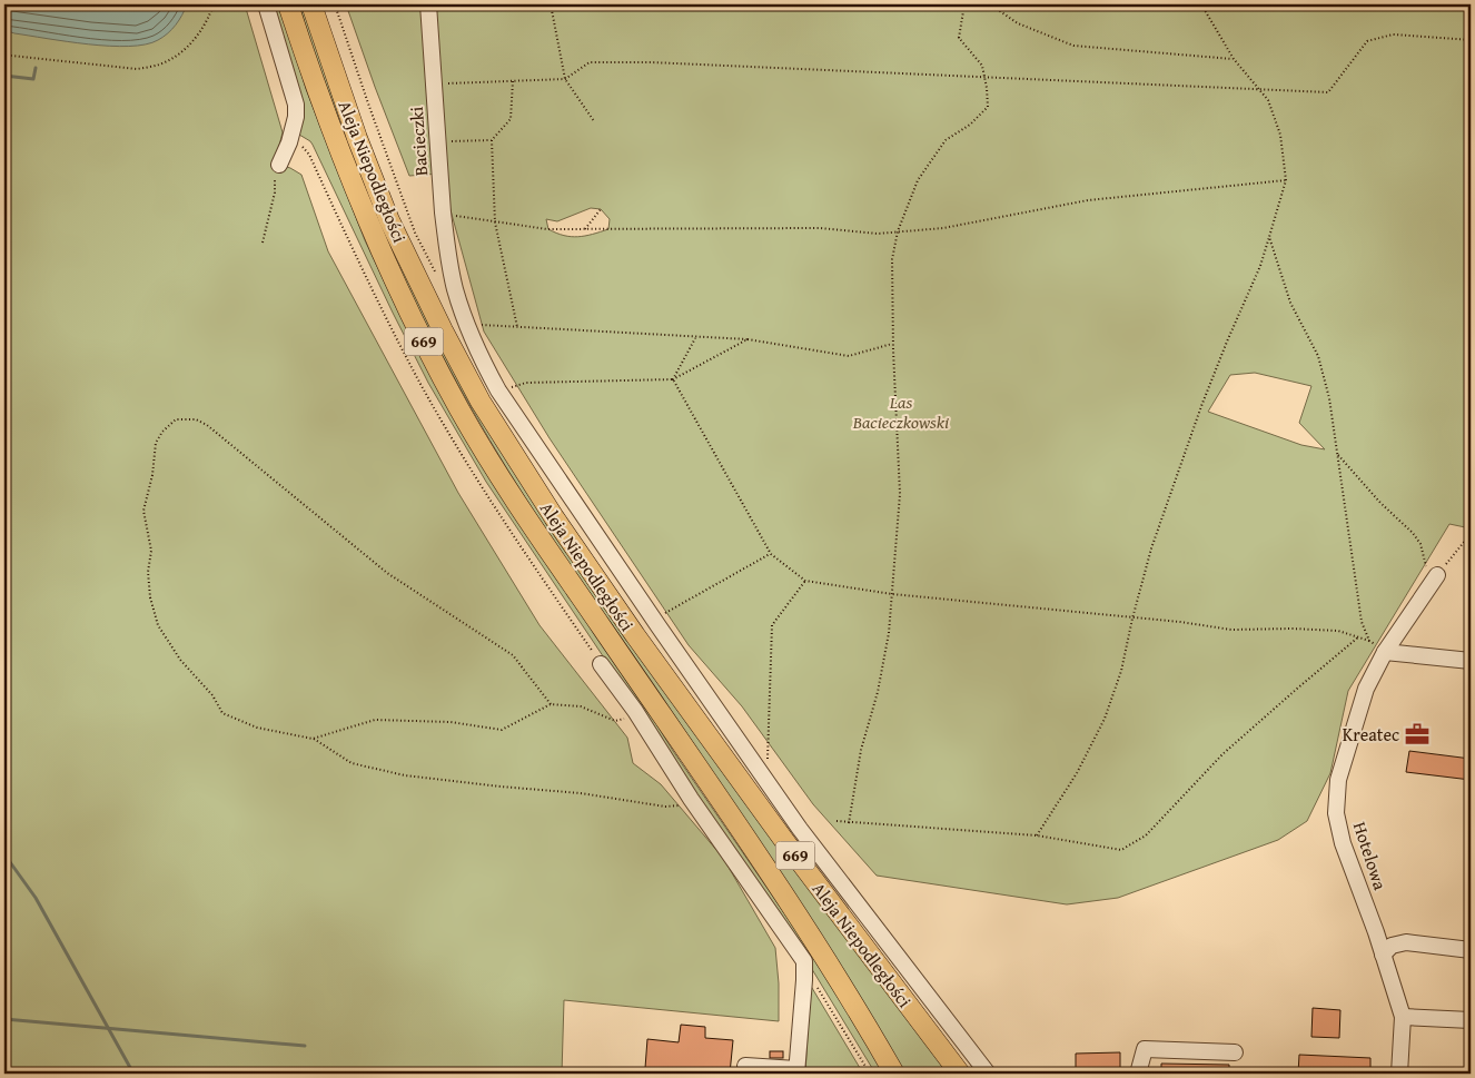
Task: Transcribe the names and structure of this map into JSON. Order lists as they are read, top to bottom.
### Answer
{
  "streets": {
    "main road": ["Aleja Niepodległości", "669"],
    "street": ["Bacieczki", "Hotelowa"]
  },
  "parks": ["Las Bacieczkowski"],
  "places": {
    "office": ["Kreatec"]
  }
}
